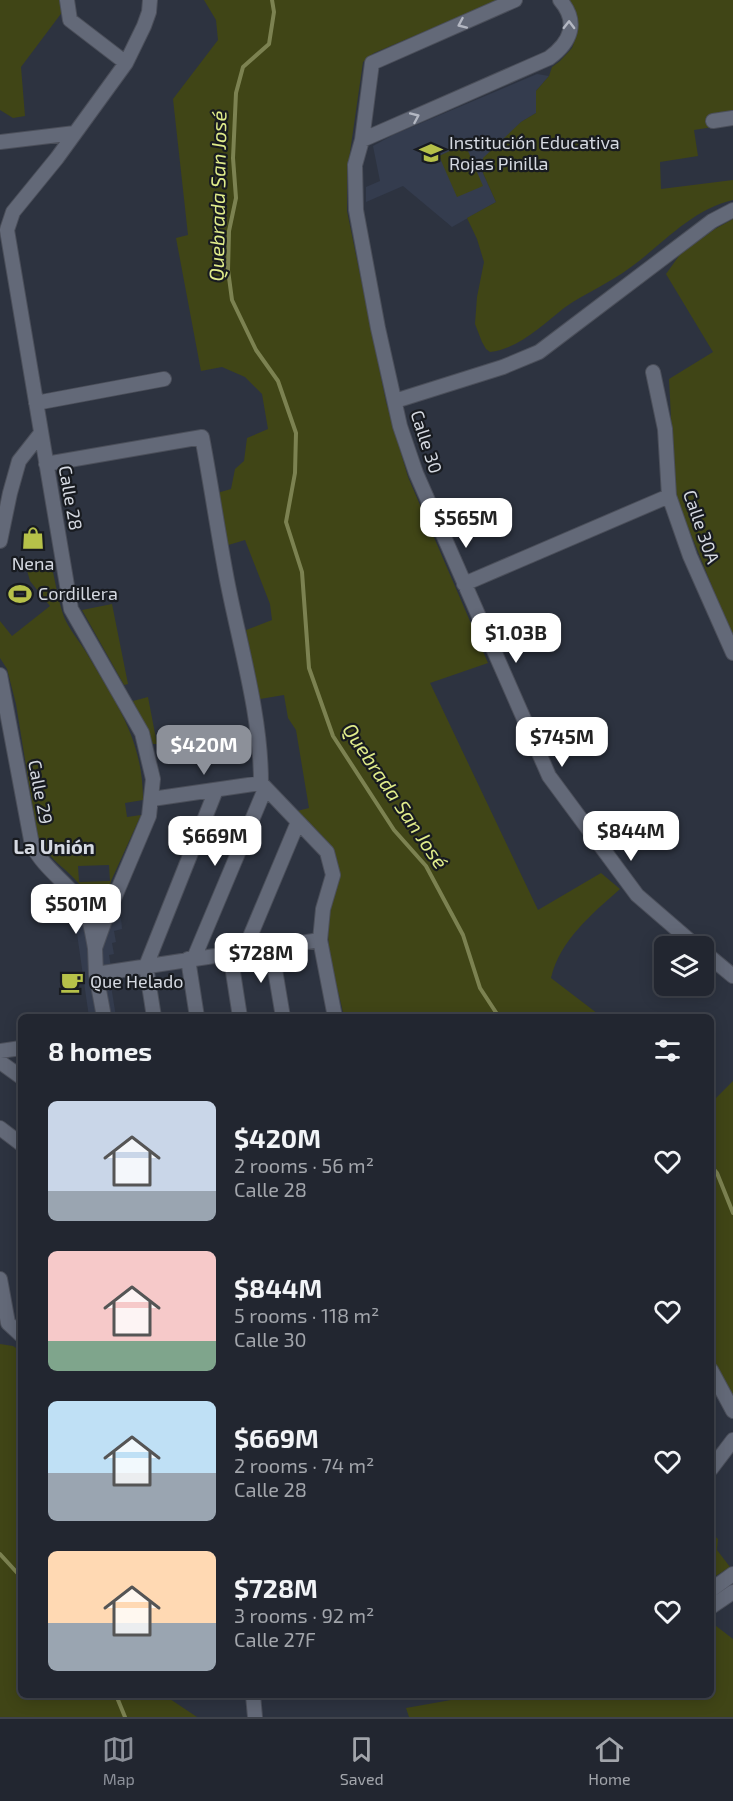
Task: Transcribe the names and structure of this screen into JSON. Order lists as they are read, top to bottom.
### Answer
{
  "streets": {
    "street": [
      "Calle 30",
      "Calle 28",
      "Calle 30A",
      "Calle 29"
    ]
  },
  "districts": ["La Unión"],
  "water": ["Quebrada San José"],
  "places": {
    "school or university": ["Institución Educativa Rojas Pinilla"],
    "shop": ["Nena"],
    "sports": ["Cordillera"],
    "cafe": ["Que Helado"]
  },
  "page": {
    "price": [
      "$565M",
      "$1.03B",
      "$745M",
      "$420M",
      "$844M",
      "$669M",
      "$501M",
      "$728M"
    ],
    "heading": "8 homes",
    "list": [
      {
        "name": "$420M",
        "note": "2 rooms · 56 m² · Calle 28"
      },
      {
        "name": "$844M",
        "note": "5 rooms · 118 m² · Calle 30"
      },
      {
        "name": "$669M",
        "note": "2 rooms · 74 m² · Calle 28"
      },
      {
        "name": "$728M",
        "note": "3 rooms · 92 m² · Calle 27F"
      }
    ],
    "tabs": ["Map", "Saved", "Home"]
  }
}
